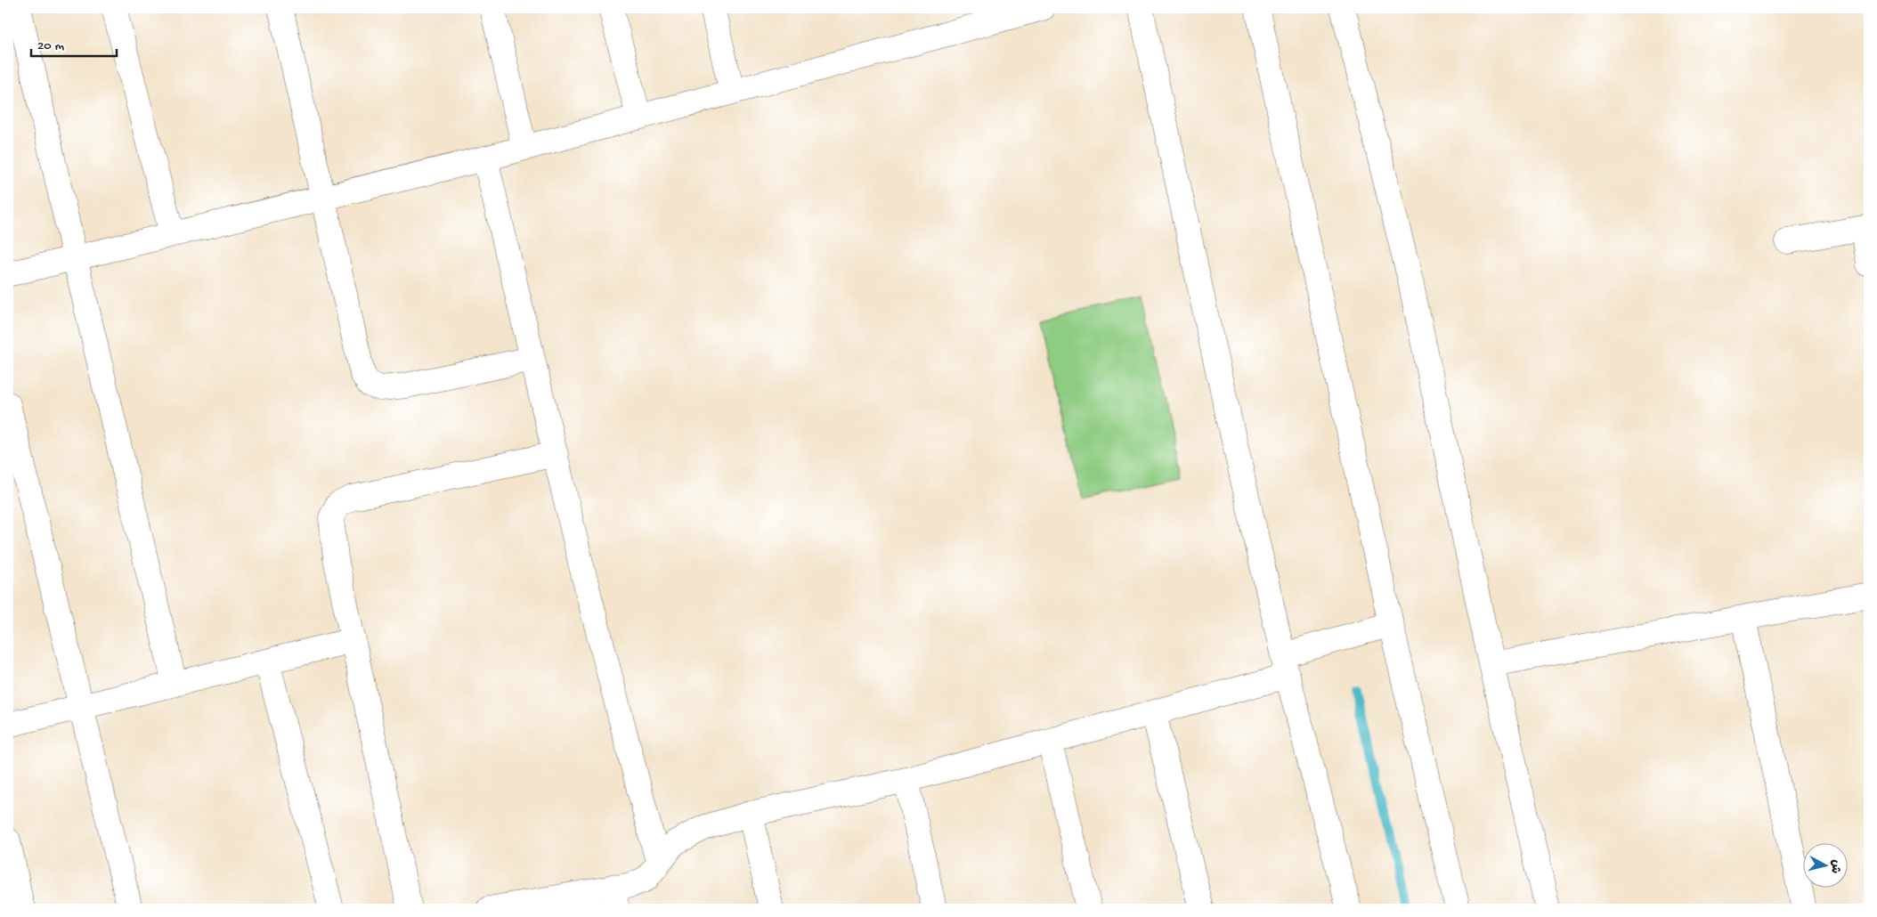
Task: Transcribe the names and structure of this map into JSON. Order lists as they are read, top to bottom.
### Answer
{
  "scale_bar": "20 m",
  "north": "right"
}
